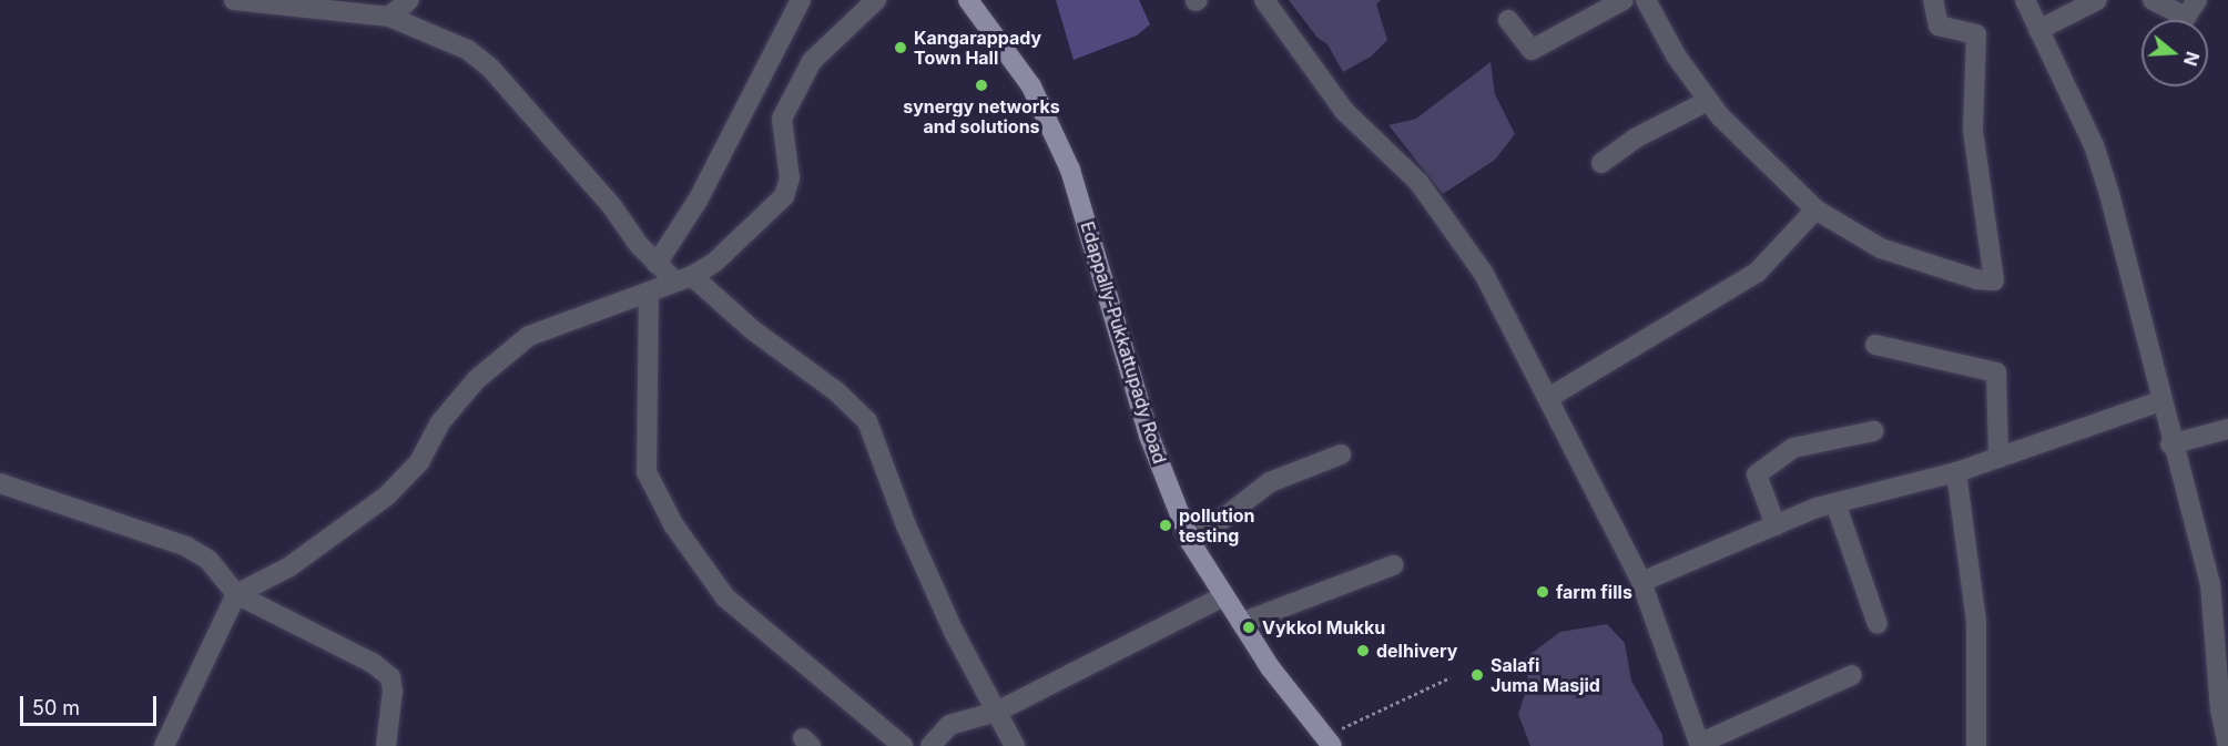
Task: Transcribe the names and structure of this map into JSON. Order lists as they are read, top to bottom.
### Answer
{
  "streets": {
    "main road": ["Edappally-Pukkattupady Road"]
  },
  "places": [
    "Kangarappady Town Hall",
    "synergy networks and solutions",
    "pollution testing",
    "farm fills",
    "Vykkol Mukku",
    "delhivery",
    "Salafi Juma Masjid"
  ],
  "scale_bar": "50 m",
  "north": "right"
}
